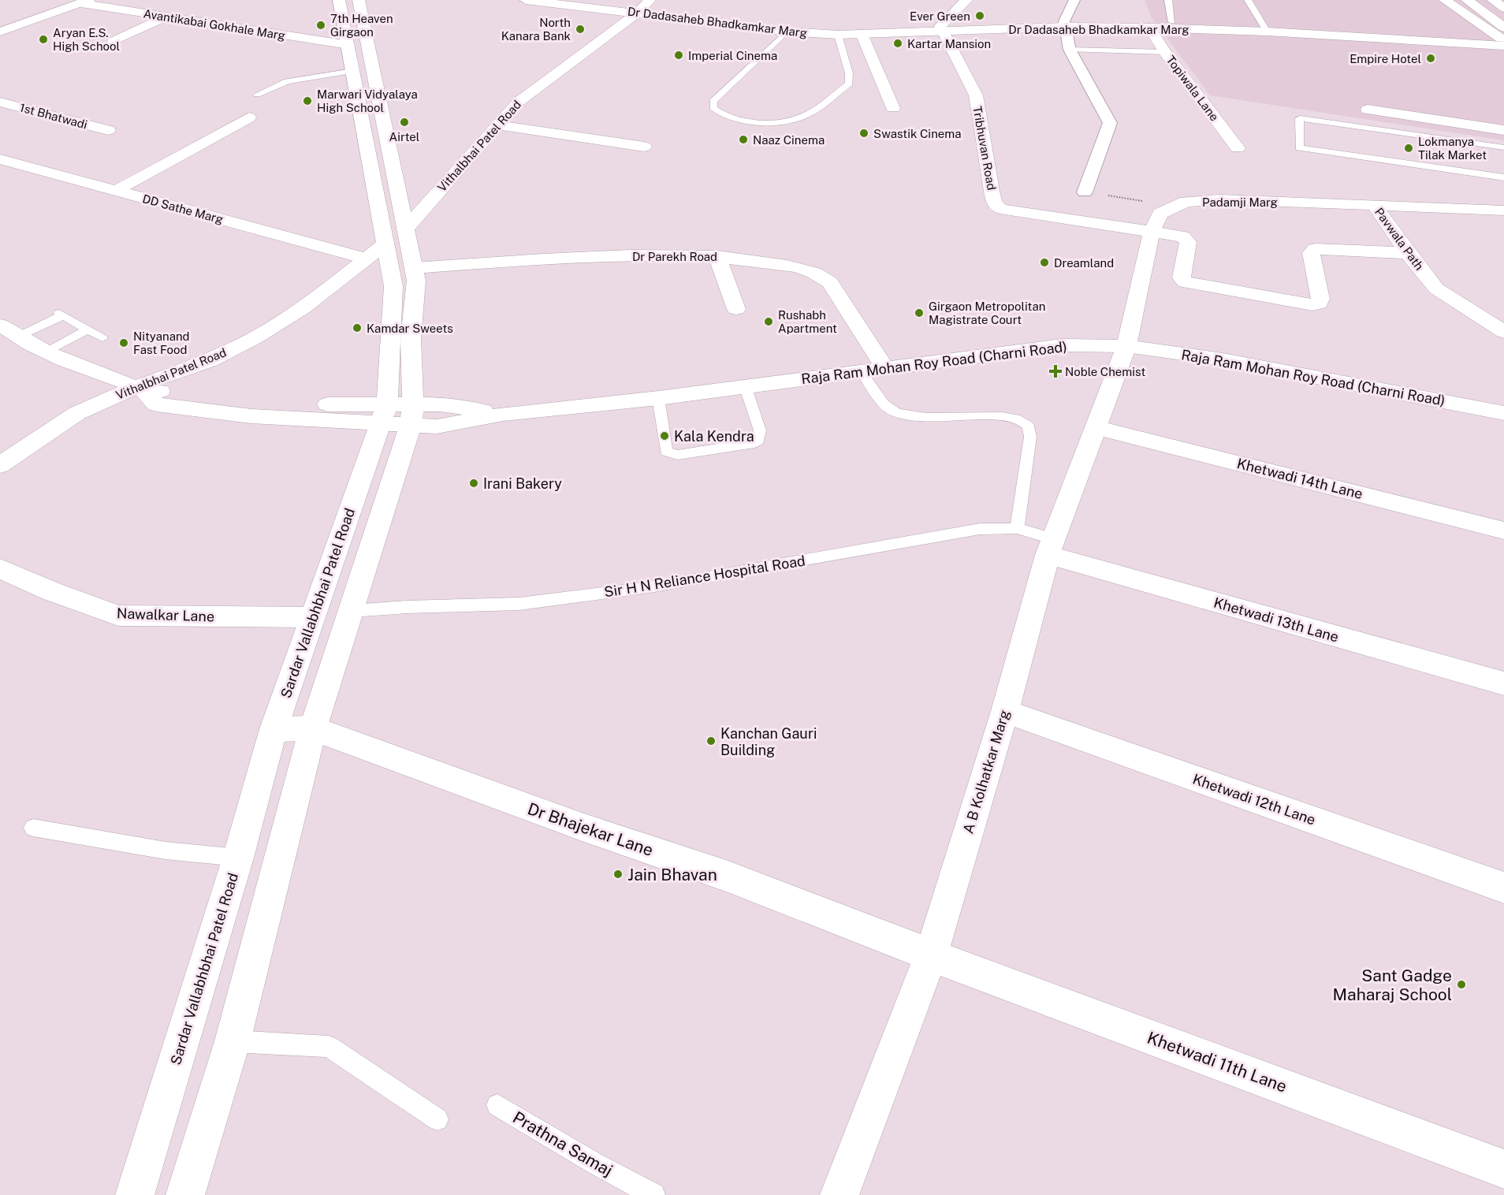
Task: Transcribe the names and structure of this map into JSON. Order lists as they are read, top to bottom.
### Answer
{
  "streets": {
    "street": [
      "Dr Dadasaheb Bhadkamkar Marg",
      "Avantikabai Gokhale Marg",
      "Topiwala Lane",
      "1st Bhatwadi",
      "Vithalbhai Patel Road",
      "Tribhuvan Road",
      "Padamji Marg",
      "DD Sathe Marg",
      "Pavwala Path",
      "Dr Parekh Road",
      "Raja Ram Mohan Roy Road (Charni Road)",
      "Khetwadi 14th Lane",
      "Sardar Vallabhbhai Patel Road",
      "Nawalkar Lane",
      "Khetwadi 13th Lane",
      "A B Kolhatkar Marg",
      "Khetwadi 12th Lane",
      "Dr Bhajekar Lane",
      "Khetwadi 11th Lane"
    ],
    "lane": ["Sir H N Reliance Hospital Road", "Prathna Samaj"]
  },
  "crossings": [
    ["Dr Dadasaheb Bhadkamkar Marg", "Topiwala Lane"],
    ["Dr Dadasaheb Bhadkamkar Marg", "Vithalbhai Patel Road"],
    ["Dr Dadasaheb Bhadkamkar Marg", "Tribhuvan Road"],
    ["Avantikabai Gokhale Marg", "Sardar Vallabhbhai Patel Road"],
    ["Vithalbhai Patel Road", "DD Sathe Marg"],
    ["Vithalbhai Patel Road", "Raja Ram Mohan Roy Road (Charni Road)"],
    ["Vithalbhai Patel Road", "Sardar Vallabhbhai Patel Road"],
    ["Padamji Marg", "Pavwala Path"],
    ["Dr Parekh Road", "Raja Ram Mohan Roy Road (Charni Road)"],
    ["Dr Parekh Road", "Sardar Vallabhbhai Patel Road"],
    ["Raja Ram Mohan Roy Road (Charni Road)", "Sardar Vallabhbhai Patel Road"],
    ["Raja Ram Mohan Roy Road (Charni Road)", "A B Kolhatkar Marg"],
    ["Khetwadi 14th Lane", "A B Kolhatkar Marg"],
    ["Sir H N Reliance Hospital Road", "Sardar Vallabhbhai Patel Road"],
    ["Sir H N Reliance Hospital Road", "Khetwadi 13th Lane"],
    ["Sir H N Reliance Hospital Road", "A B Kolhatkar Marg"],
    ["Sardar Vallabhbhai Patel Road", "Nawalkar Lane"],
    ["Sardar Vallabhbhai Patel Road", "Dr Bhajekar Lane"],
    ["Khetwadi 13th Lane", "A B Kolhatkar Marg"],
    ["A B Kolhatkar Marg", "Khetwadi 12th Lane"],
    ["A B Kolhatkar Marg", "Dr Bhajekar Lane"],
    ["A B Kolhatkar Marg", "Khetwadi 11th Lane"],
    ["Dr Bhajekar Lane", "Khetwadi 11th Lane"]
  ],
  "places": {
    "other": [
      "Ever Green",
      "7th Heaven Girgaon",
      "North Kanara Bank",
      "Aryan E.S. High School",
      "Kartar Mansion",
      "Imperial Cinema",
      "Empire Hotel",
      "Marwari Vidyalaya High School",
      "Airtel",
      "Swastik Cinema",
      "Naaz Cinema",
      "Lokmanya Tilak Market",
      "Dreamland",
      "Girgaon Metropolitan Magistrate Court",
      "Rushabh Apartment",
      "Kamdar Sweets",
      "Nityanand Fast Food",
      "Kala Kendra",
      "Irani Bakery",
      "Kanchan Gauri Building",
      "Jain Bhavan",
      "Sant Gadge Maharaj School"
    ],
    "health": ["Noble Chemist"]
  }
}
